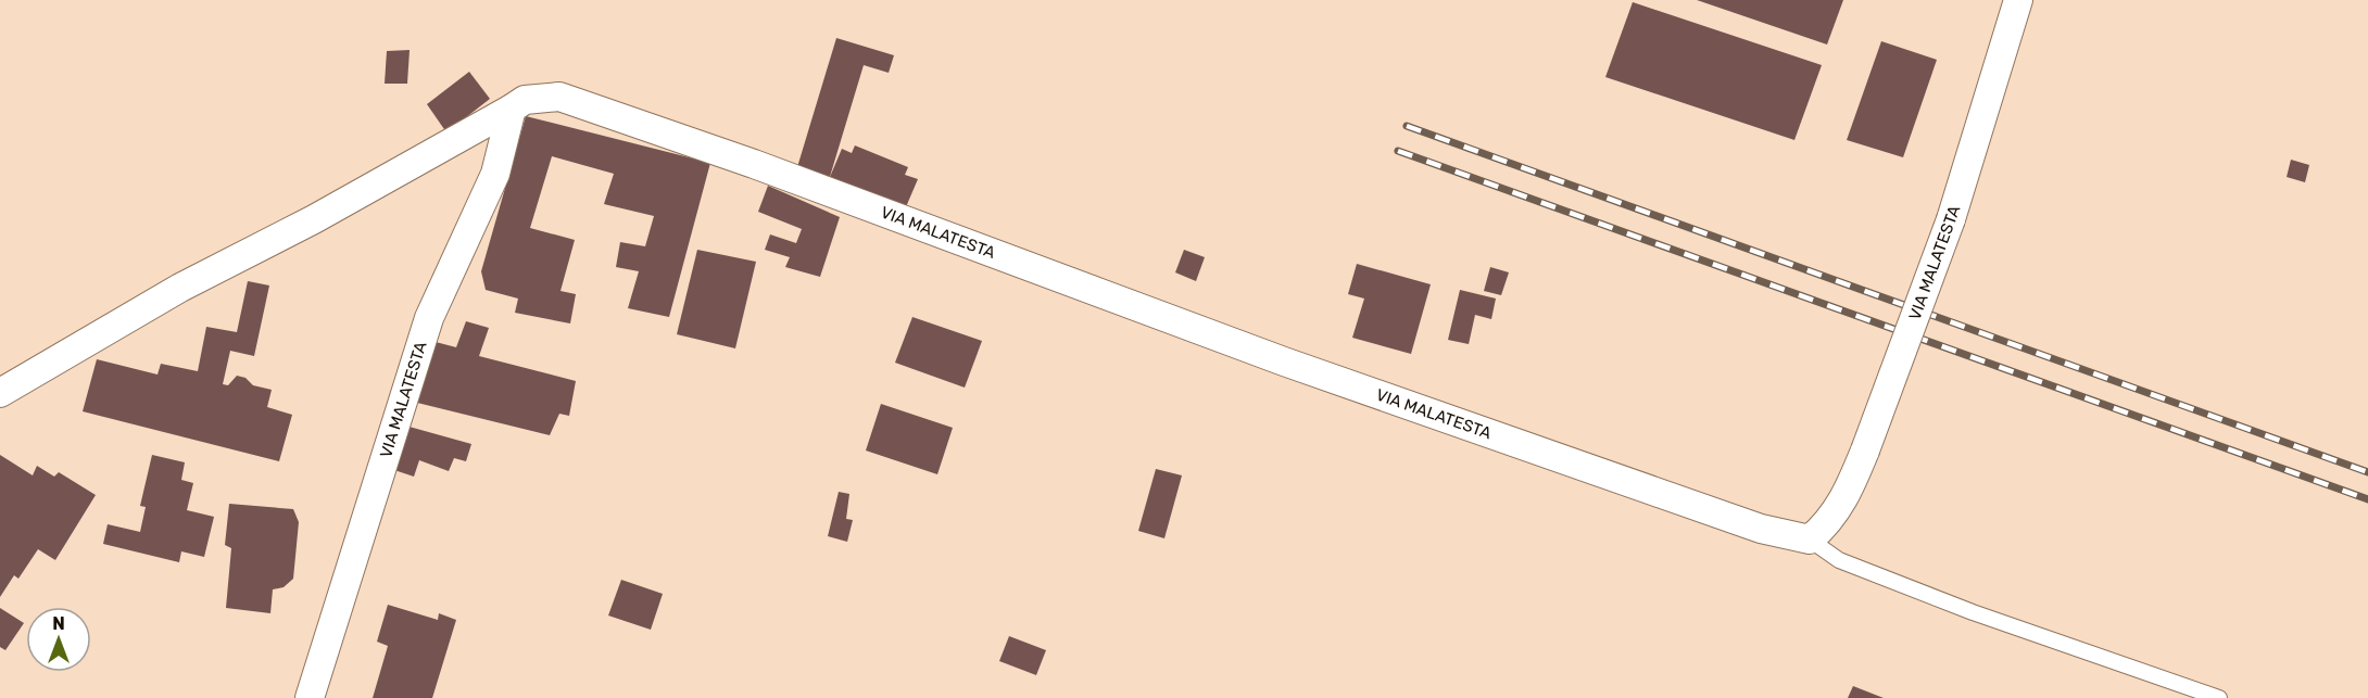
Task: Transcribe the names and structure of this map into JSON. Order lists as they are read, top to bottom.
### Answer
{
  "streets": {
    "street": ["VIA MALATESTA"]
  },
  "north": "top"
}
